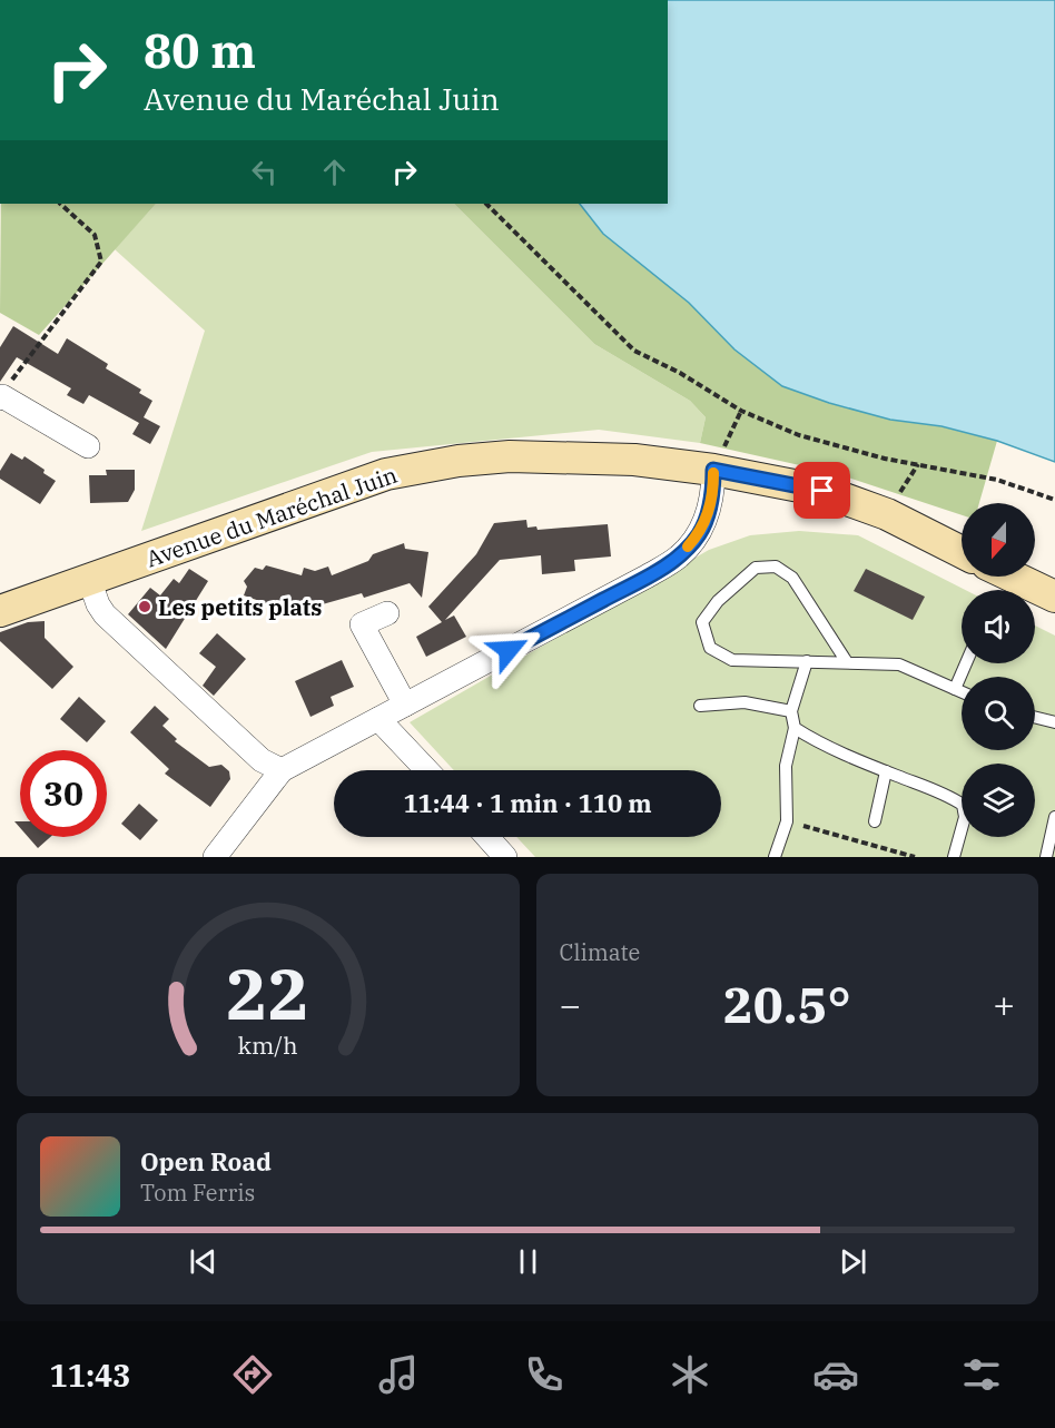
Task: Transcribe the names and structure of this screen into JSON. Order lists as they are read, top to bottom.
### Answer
{
  "streets": {
    "street": ["Avenue du Maréchal Juin"]
  },
  "places": ["Les petits plats"],
  "north": "bottom",
  "page": {
    "turn": ["80 m", "Avenue du Maréchal Juin"],
    "limit": "30",
    "trip": "11:44 · 1 min · 110 m",
    "tile": "Climate",
    "heat": ["−", "20.5°", "+"],
    "song": ["Open Road", "Tom Ferris"],
    "tabs": "11:43",
    "gauge": ["22", "km/h"]
  }
}
